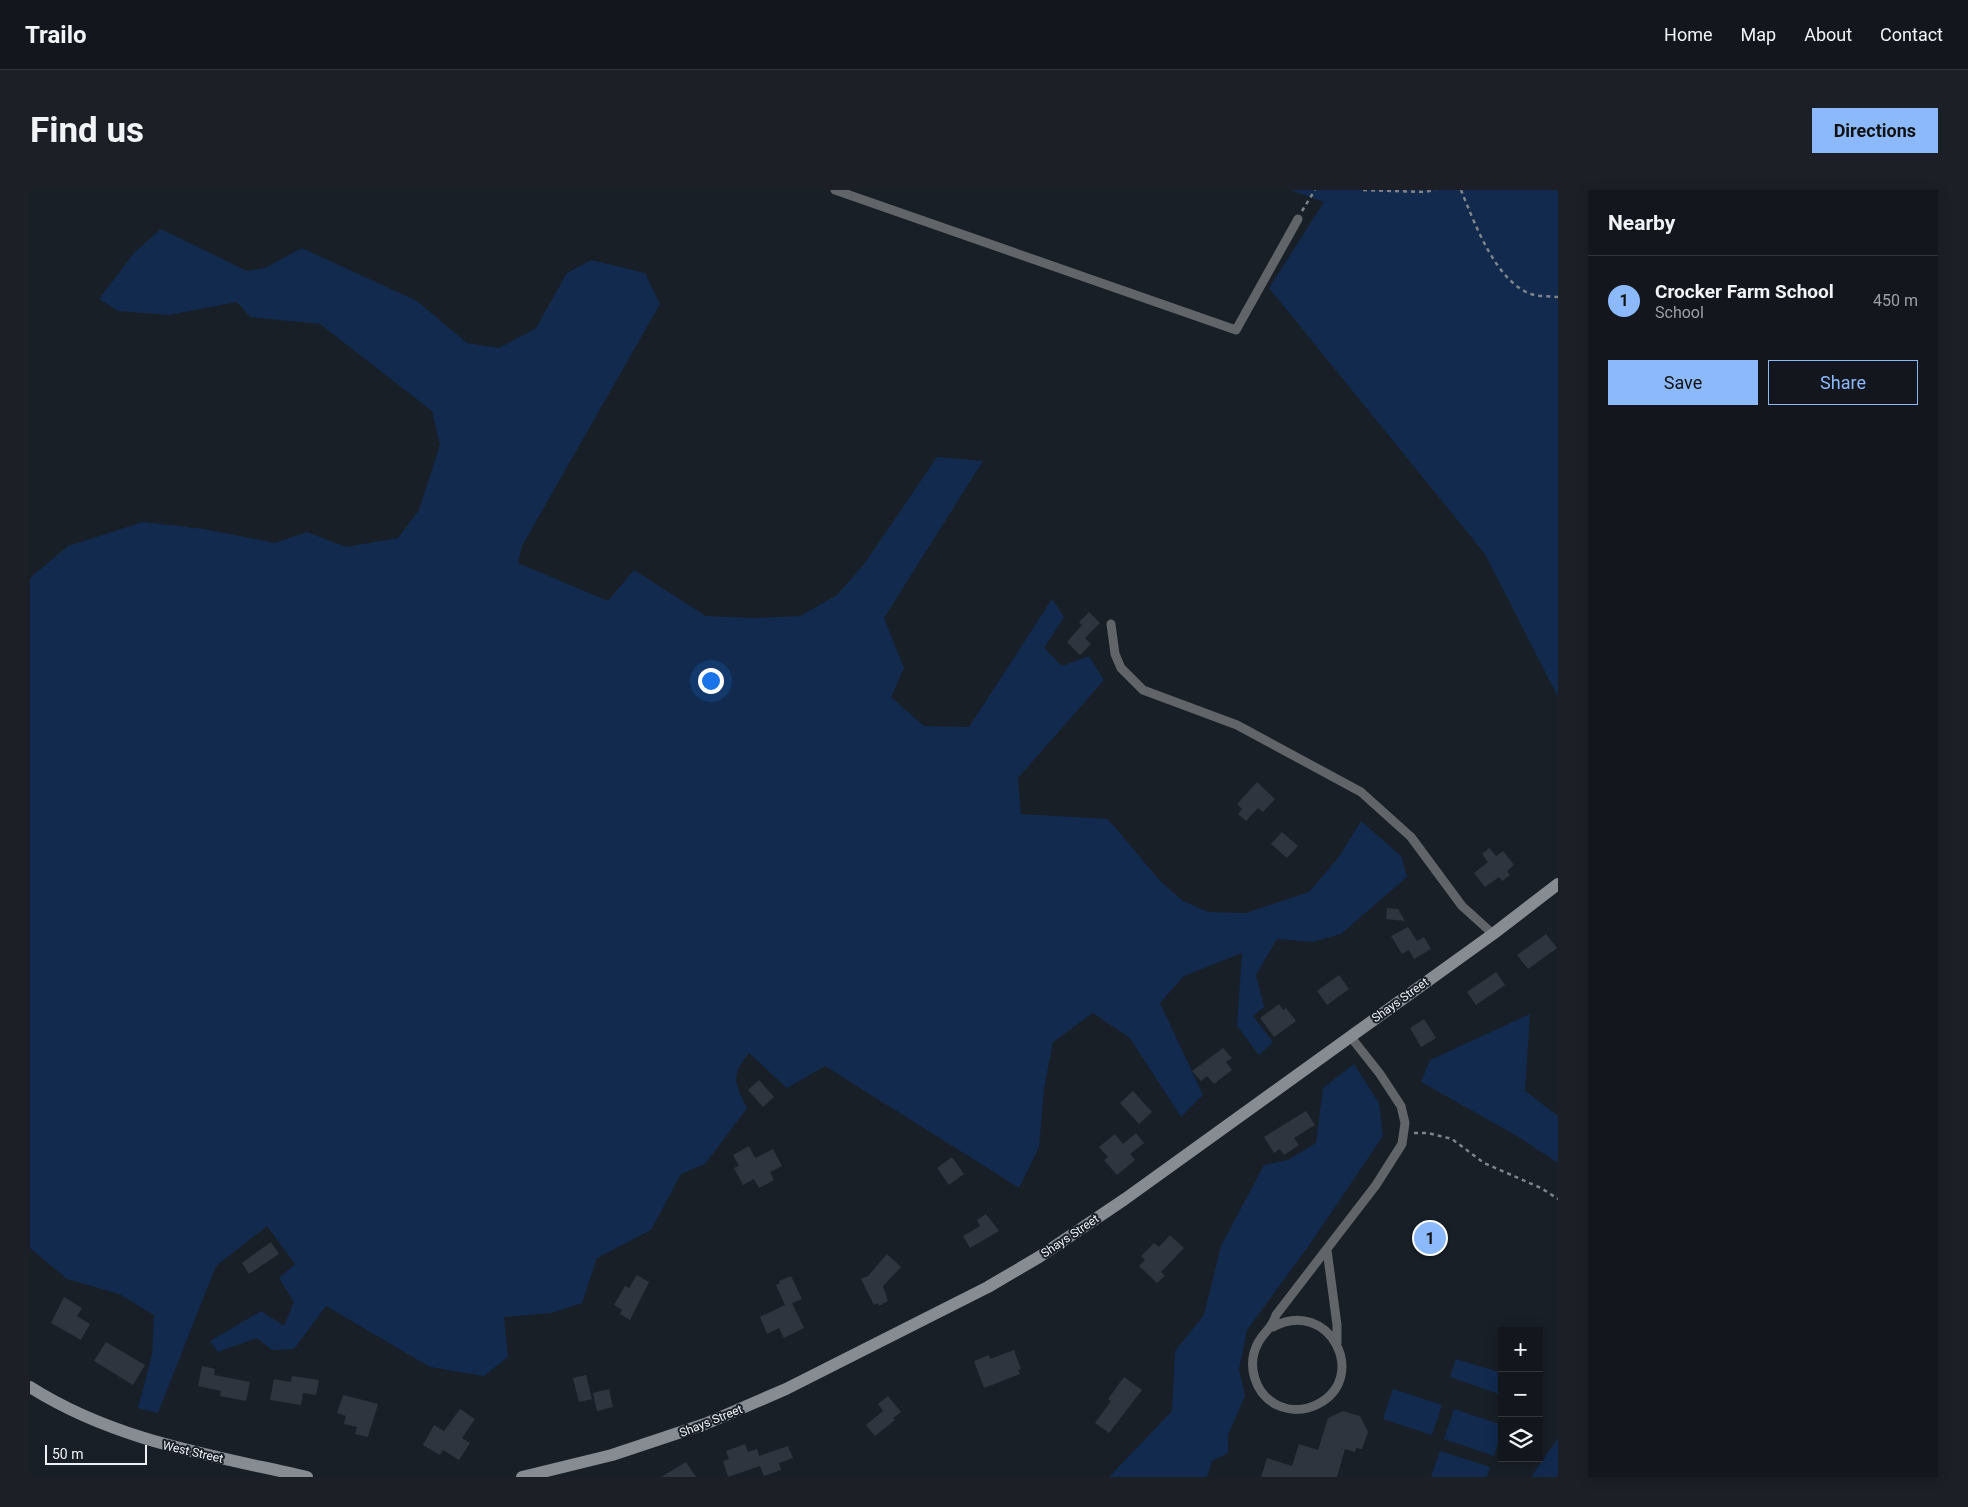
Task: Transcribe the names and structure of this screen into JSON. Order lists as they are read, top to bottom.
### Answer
{
  "streets": {
    "main road": ["Shays Street", "West Street"]
  },
  "scale_bar": "50 m",
  "page": {
    "header": "Trailo",
    "nav": [
      "Home",
      "Map",
      "About",
      "Contact"
    ],
    "buttons": [
      "Directions",
      ["Save", "Share"]
    ],
    "title": "Find us",
    "heading": "Nearby",
    "list": [
      {
        "mark": "1",
        "name": "Crocker Farm School",
        "note": "School",
        "value": "450 m"
      }
    ],
    "pins": "1",
    "map_buttons": ["+", "−"],
    "scale": "50 m"
  }
}
